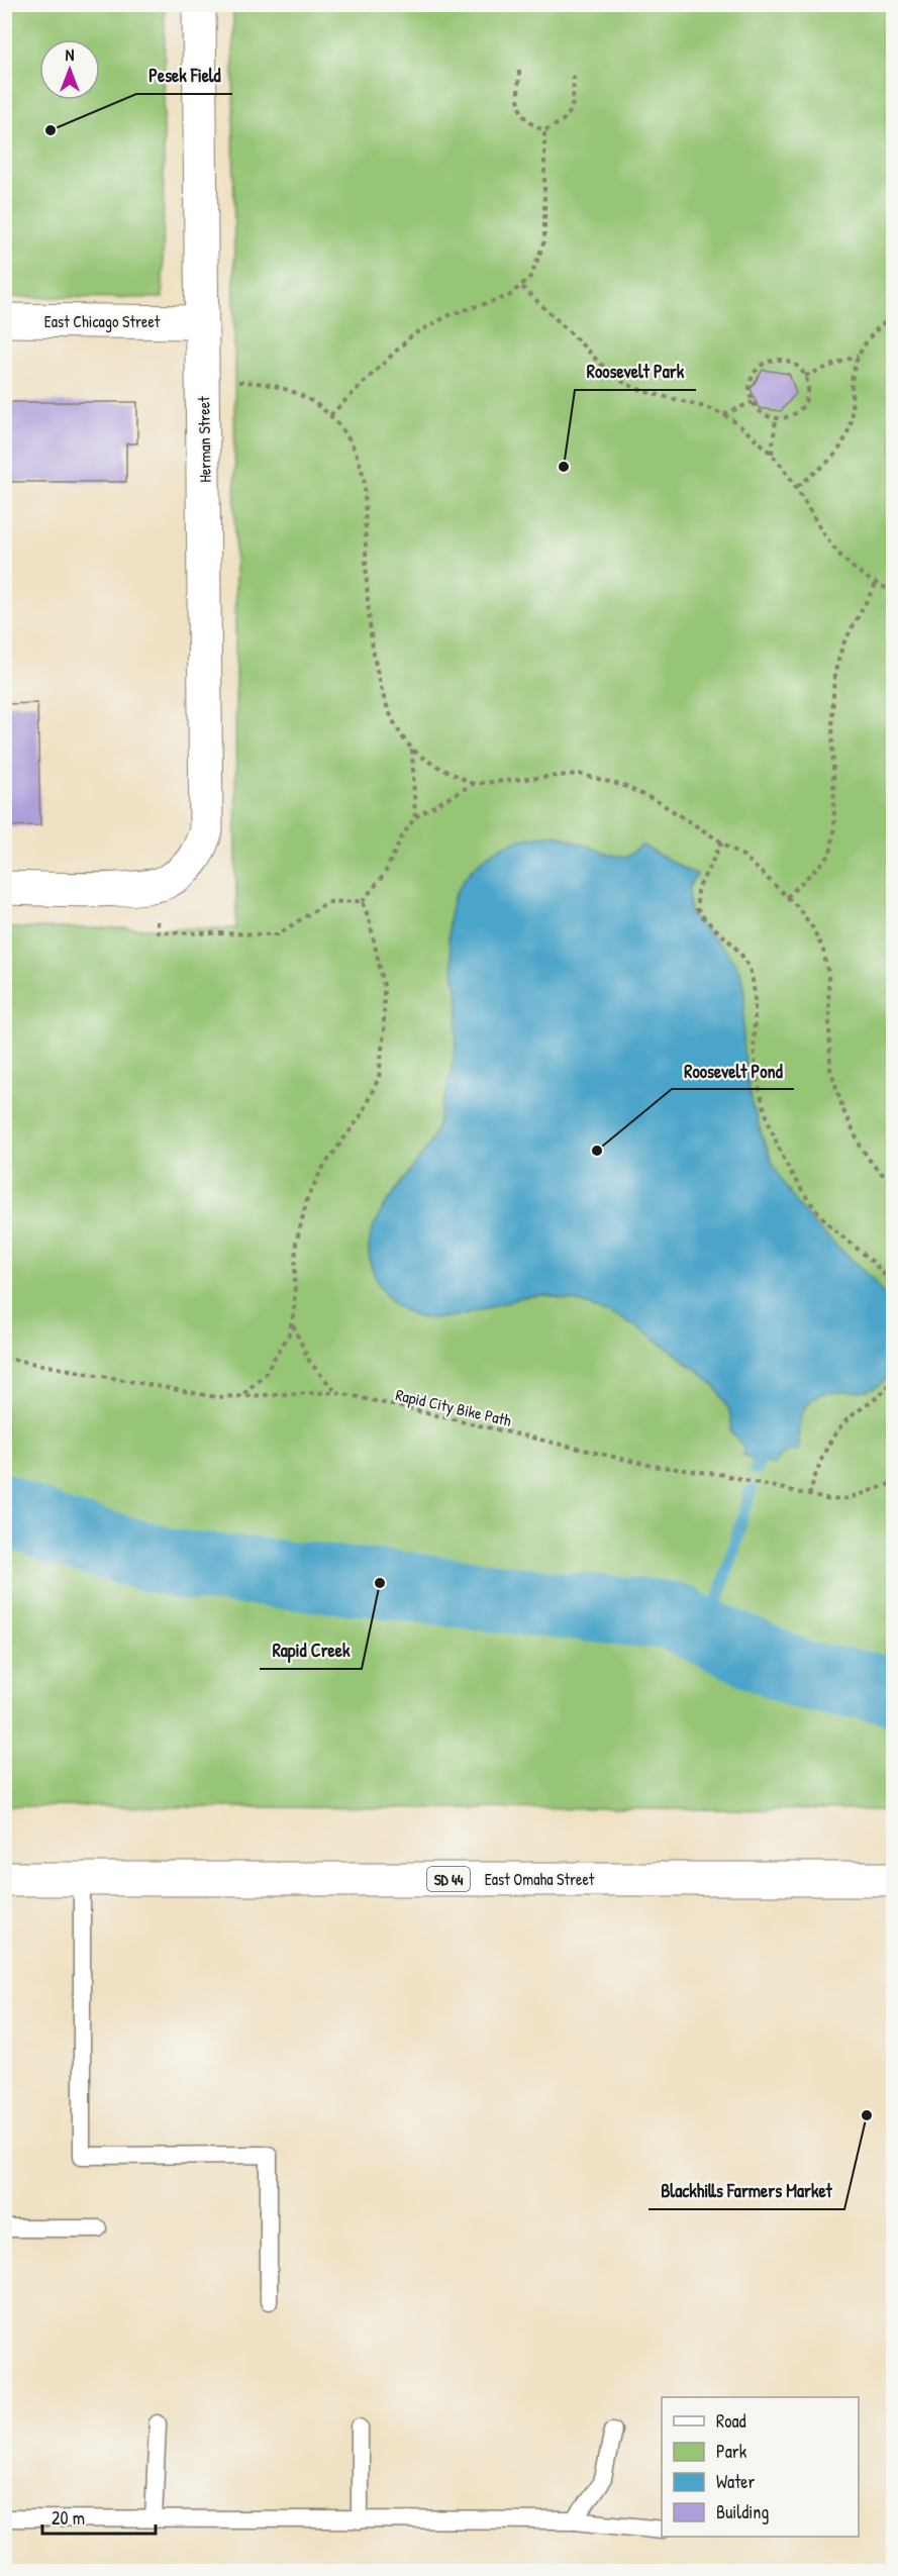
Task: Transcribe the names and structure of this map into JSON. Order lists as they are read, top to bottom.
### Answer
{
  "streets": {
    "street": [
      "East Chicago Street",
      "Herman Street",
      "SD 44",
      "East Omaha Street"
    ],
    "path": ["Rapid City Bike Path"]
  },
  "crossings": [
    ["East Chicago Street", "Herman Street"]
  ],
  "places": [
    "Pesek Field",
    "Roosevelt Park",
    "Roosevelt Pond",
    "Rapid Creek",
    "Blackhills Farmers Market"
  ],
  "legend": [
    "Road",
    "Park",
    "Water",
    "Building"
  ],
  "scale_bar": "20 m",
  "north": "top"
}
